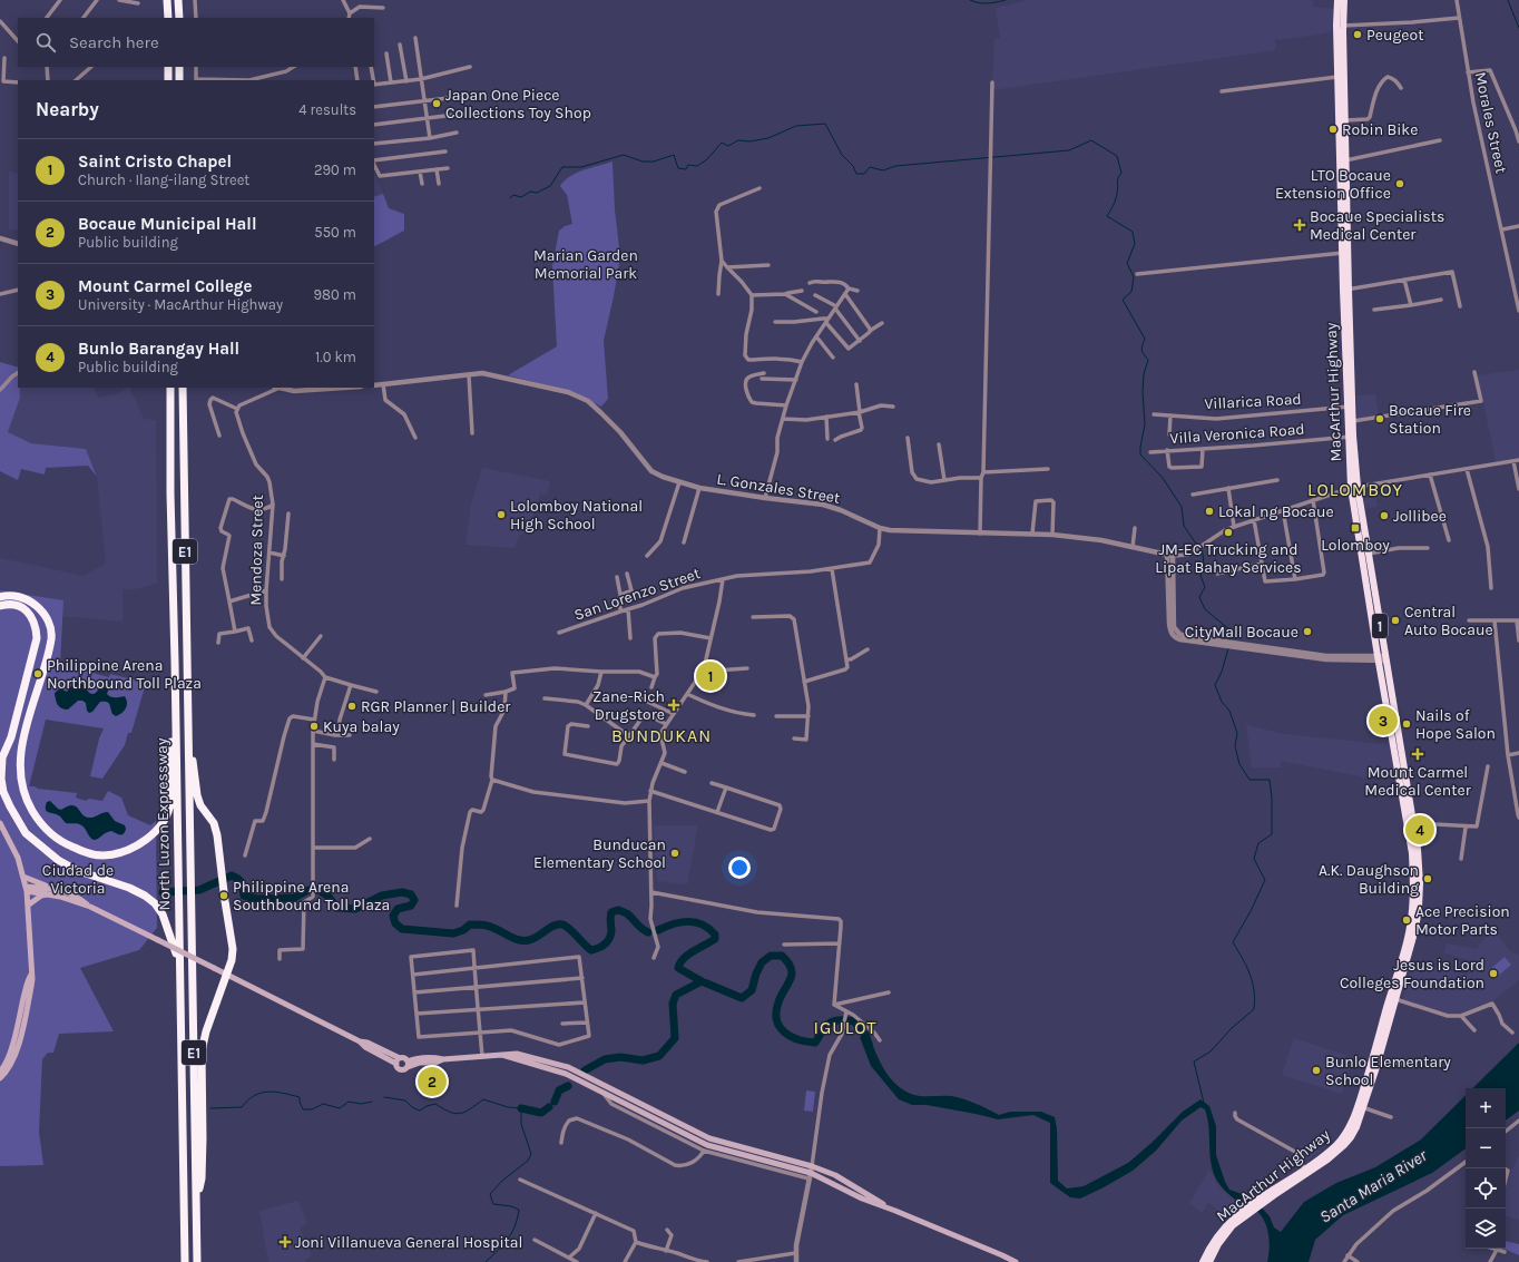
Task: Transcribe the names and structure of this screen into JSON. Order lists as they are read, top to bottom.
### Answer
{
  "streets": {
    "highway": [
      "MacArthur Highway",
      "E1",
      "1",
      "North Luzon Expressway"
    ],
    "street": [
      "Morales Street",
      "Villarica Road",
      "Villa Veronica Road",
      "L. Gonzales Street",
      "Mendoza Street",
      "San Lorenzo Street"
    ]
  },
  "crossings": [
    ["MacArthur Highway", "Villarica Road"],
    ["MacArthur Highway", "Villa Veronica Road"],
    ["MacArthur Highway", "L. Gonzales Street"],
    ["L. Gonzales Street", "San Lorenzo Street"]
  ],
  "districts": ["LOLOMBOY", "BUNDUKAN", "IGULOT"],
  "water": ["Santa Maria River"],
  "parks": ["Marian Garden Memorial Park", "Ciudad de Victoria"],
  "places": {
    "other": [
      "Peugeot",
      "Japan One Piece Collections Toy Shop",
      "Robin Bike",
      "LTO Bocaue Extension Office",
      "Bocaue Fire Station",
      "Lokal ng Bocaue",
      "Lolomboy National High School",
      "Jollibee",
      "JM-EC Trucking and Lipat Bahay Services",
      "Central Auto Bocaue",
      "CityMall Bocaue",
      "Philippine Arena Northbound Toll Plaza",
      "RGR Planner | Builder",
      "Nails of Hope Salon",
      "Kuya balay",
      "Bunducan Elementary School",
      "A.K. Daughson Building",
      "Philippine Arena Southbound Toll Plaza",
      "Ace Precision Motor Parts",
      "Jesus is Lord Colleges Foundation",
      "Bunlo Elementary School"
    ],
    "health": [
      "Bocaue Specialists Medical Center",
      "Zane-Rich Drugstore",
      "Mount Carmel Medical Center",
      "Joni Villanueva General Hospital"
    ],
    "transit": ["Lolomboy"]
  },
  "page": {
    "search": "Search here",
    "heading": ["Nearby", "4 results"],
    "list": [
      {
        "mark": "1",
        "name": "Saint Cristo Chapel",
        "note": "Church · Ilang-ilang Street",
        "value": "290 m"
      },
      {
        "mark": "2",
        "name": "Bocaue Municipal Hall",
        "note": "Public building",
        "value": "550 m"
      },
      {
        "mark": "3",
        "name": "Mount Carmel College",
        "note": "University · MacArthur Highway",
        "value": "980 m"
      },
      {
        "mark": "4",
        "name": "Bunlo Barangay Hall",
        "note": "Public building",
        "value": "1.0 km"
      }
    ],
    "pins": [
      "1",
      "3",
      "4",
      "2"
    ],
    "map_buttons": ["+", "−"]
  }
}
